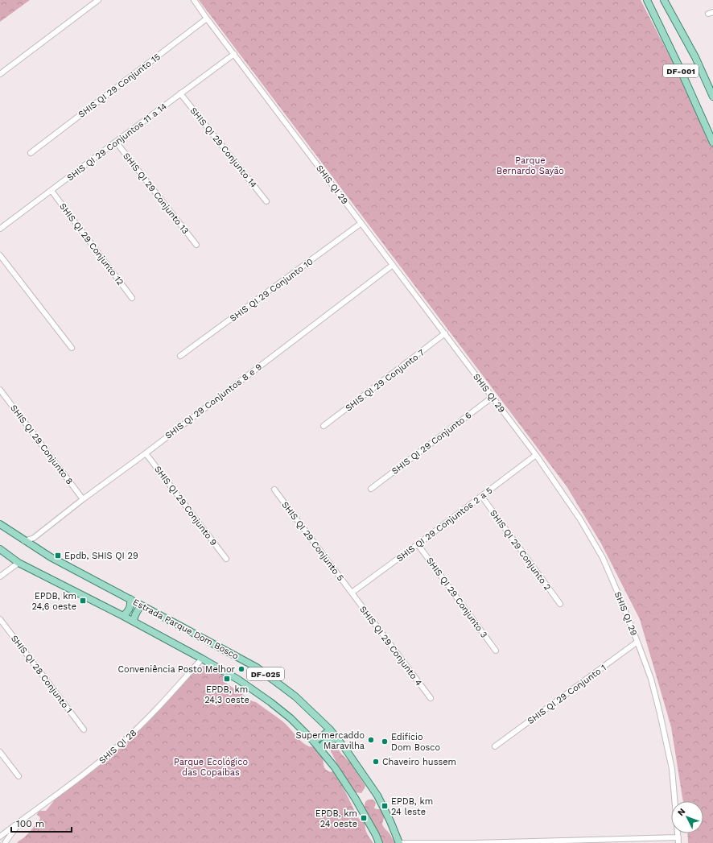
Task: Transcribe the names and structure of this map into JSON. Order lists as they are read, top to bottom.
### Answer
{
  "streets": {
    "main road": ["DF-001", "Estrada Parque Dom Bosco", "DF-025"],
    "street": [
      "SHIS QI 29 Conjunto 15",
      "SHIS QI 29 Conjuntos 11 a 14",
      "SHIS QI 29 Conjunto 14",
      "SHIS QI 29",
      "SHIS QI 29 Conjunto 13",
      "SHIS QI 29 Conjunto 12",
      "SHIS QI 29 Conjunto 10",
      "SHIS QI 29 Conjunto 7",
      "SHIS QI 29 Conjuntos 8 e 9",
      "SHIS QI 29 Conjunto 6",
      "SHIS QI 29 Conjunto 8",
      "SHIS QI 29 Conjunto 9",
      "SHIS QI 29 Conjuntos 2 a 5",
      "SHIS QI 29 Conjunto 5",
      "SHIS QI 29 Conjunto 2",
      "SHIS QI 29 Conjunto 3",
      "SHIS QI 29 Conjunto 4",
      "SHIS QI 28 Conjunto 1",
      "SHIS QI 29 Conjunto 1",
      "SHIS QI 28"
    ]
  },
  "crossings": [
    ["SHIS QI 29 Conjunto 15", "SHIS QI 29"],
    ["SHIS QI 29 Conjuntos 11 a 14", "SHIS QI 29 Conjunto 14"],
    ["SHIS QI 29 Conjuntos 11 a 14", "SHIS QI 29"],
    ["SHIS QI 29 Conjuntos 11 a 14", "SHIS QI 29 Conjunto 13"],
    ["SHIS QI 29 Conjuntos 11 a 14", "SHIS QI 29 Conjunto 12"],
    ["SHIS QI 29", "SHIS QI 29 Conjunto 10"],
    ["SHIS QI 29", "SHIS QI 29 Conjunto 7"],
    ["SHIS QI 29", "SHIS QI 29 Conjuntos 8 e 9"],
    ["SHIS QI 29", "SHIS QI 29 Conjunto 6"],
    ["SHIS QI 29", "SHIS QI 29 Conjuntos 2 a 5"],
    ["SHIS QI 29", "SHIS QI 29 Conjunto 1"],
    ["SHIS QI 29 Conjuntos 8 e 9", "SHIS QI 29 Conjunto 8"],
    ["SHIS QI 29 Conjuntos 8 e 9", "SHIS QI 29 Conjunto 9"],
    ["SHIS QI 29 Conjuntos 8 e 9", "Estrada Parque Dom Bosco"],
    ["SHIS QI 29 Conjuntos 2 a 5", "SHIS QI 29 Conjunto 5"],
    ["SHIS QI 29 Conjuntos 2 a 5", "SHIS QI 29 Conjunto 2"],
    ["SHIS QI 29 Conjuntos 2 a 5", "SHIS QI 29 Conjunto 3"],
    ["SHIS QI 29 Conjuntos 2 a 5", "SHIS QI 29 Conjunto 4"],
    ["SHIS QI 29 Conjunto 5", "SHIS QI 29 Conjunto 4"],
    ["Estrada Parque Dom Bosco", "SHIS QI 28"]
  ],
  "parks": ["Parque Bernardo Sayão", "Parque Ecológico das Copaíbas"],
  "places": {
    "transit": [
      "Epdb, SHIS QI 29",
      "EPDB, km 24,6 oeste",
      "EPDB, km 24,3 oeste",
      "EPDB, km 24 leste",
      "EPDB, km 24 oeste"
    ],
    "other": [
      "Conveniência Posto Melhor",
      "Supermercaddo Maravilha",
      "Edifício Dom Bosco",
      "Chaveiro hussem"
    ]
  },
  "scale_bar": "100 m",
  "north": "top left"
}
